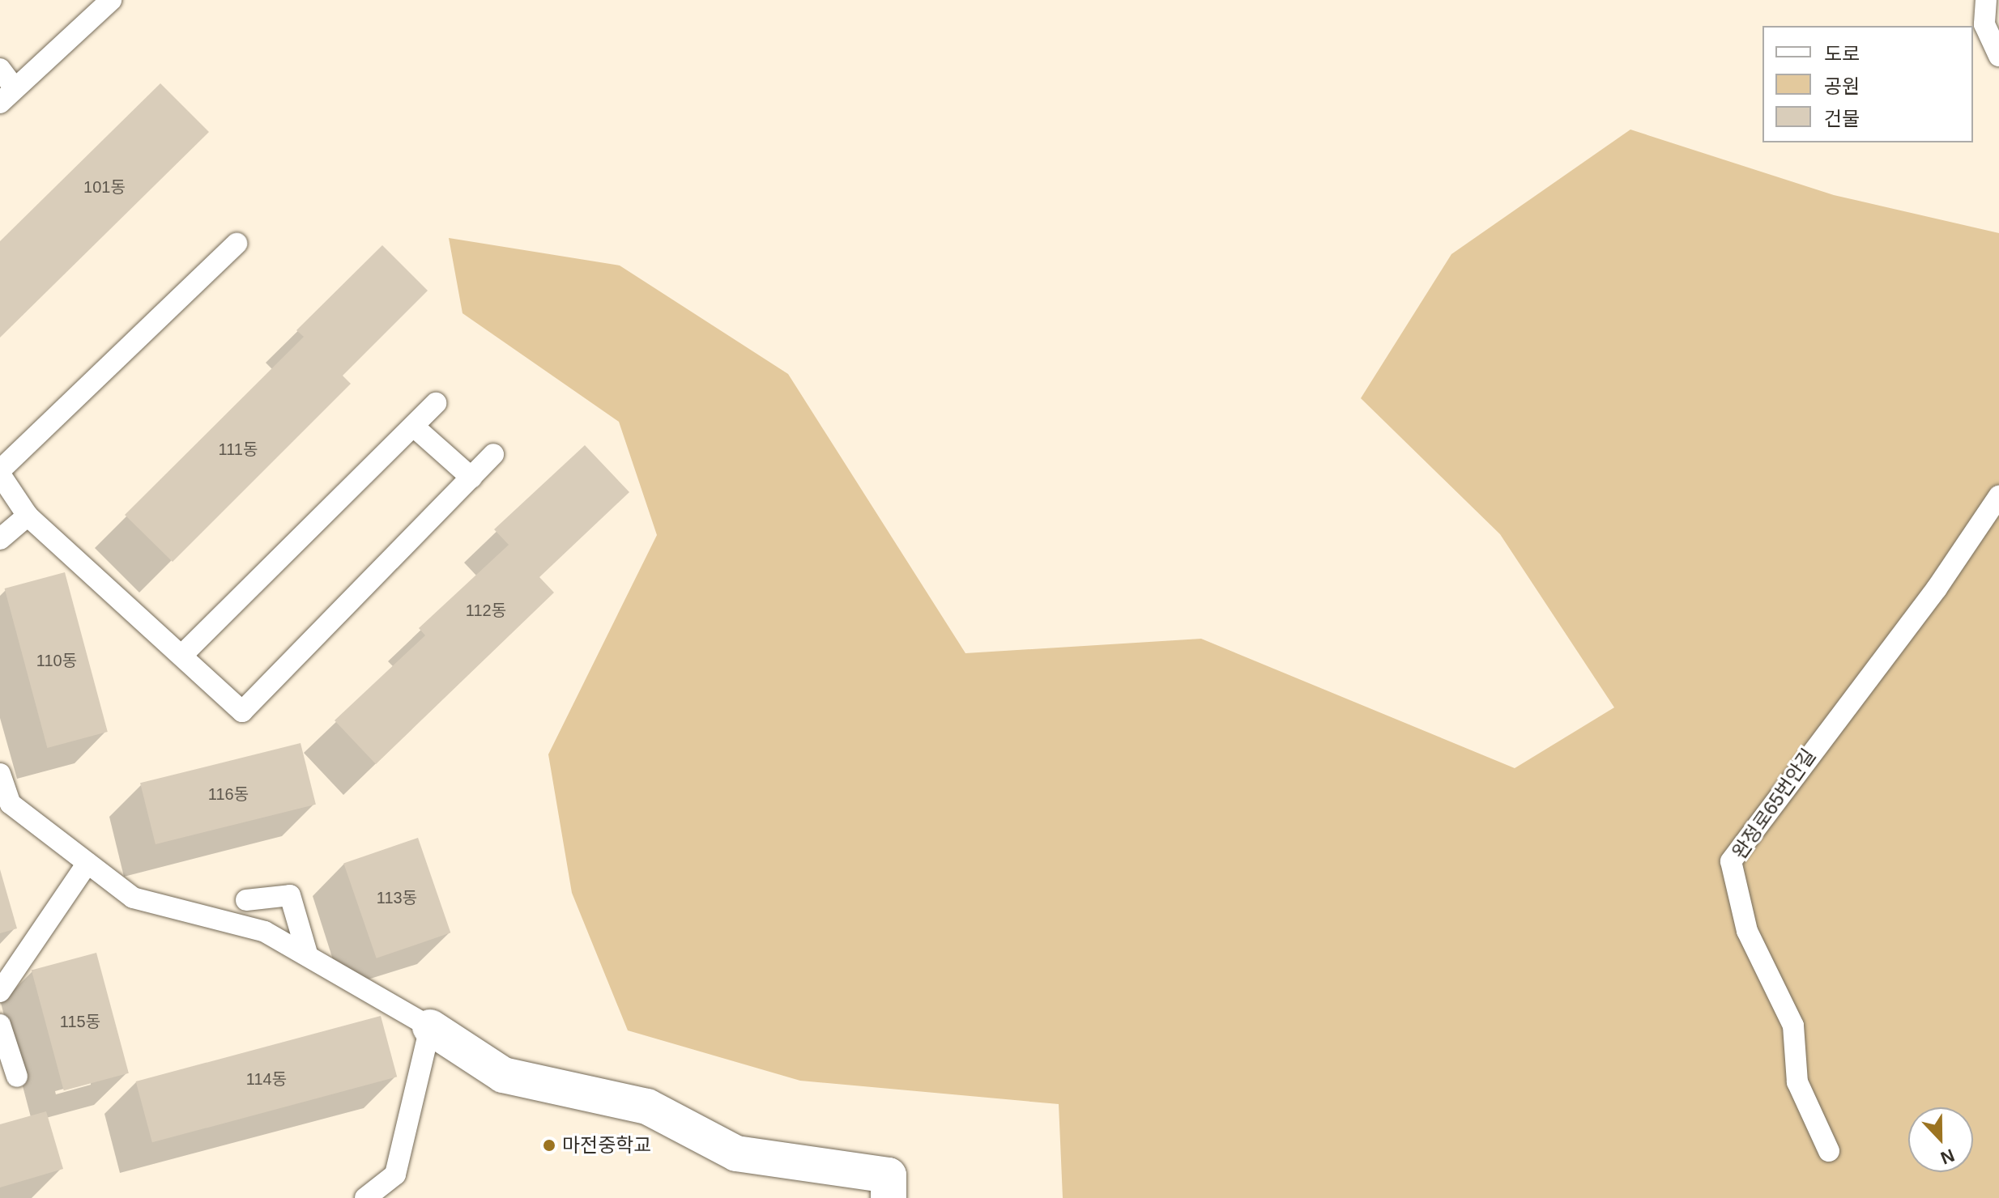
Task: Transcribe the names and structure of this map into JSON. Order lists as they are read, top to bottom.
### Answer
{
  "streets": {
    "lane": ["완정로65번안길"]
  },
  "places": ["마전중학교"],
  "house_numbers": [
    "101동",
    "111동",
    "112동",
    "110동",
    "116동",
    "113동",
    "115동",
    "114동"
  ],
  "legend": ["도로", "공원", "건물"],
  "north": "bottom"
}
